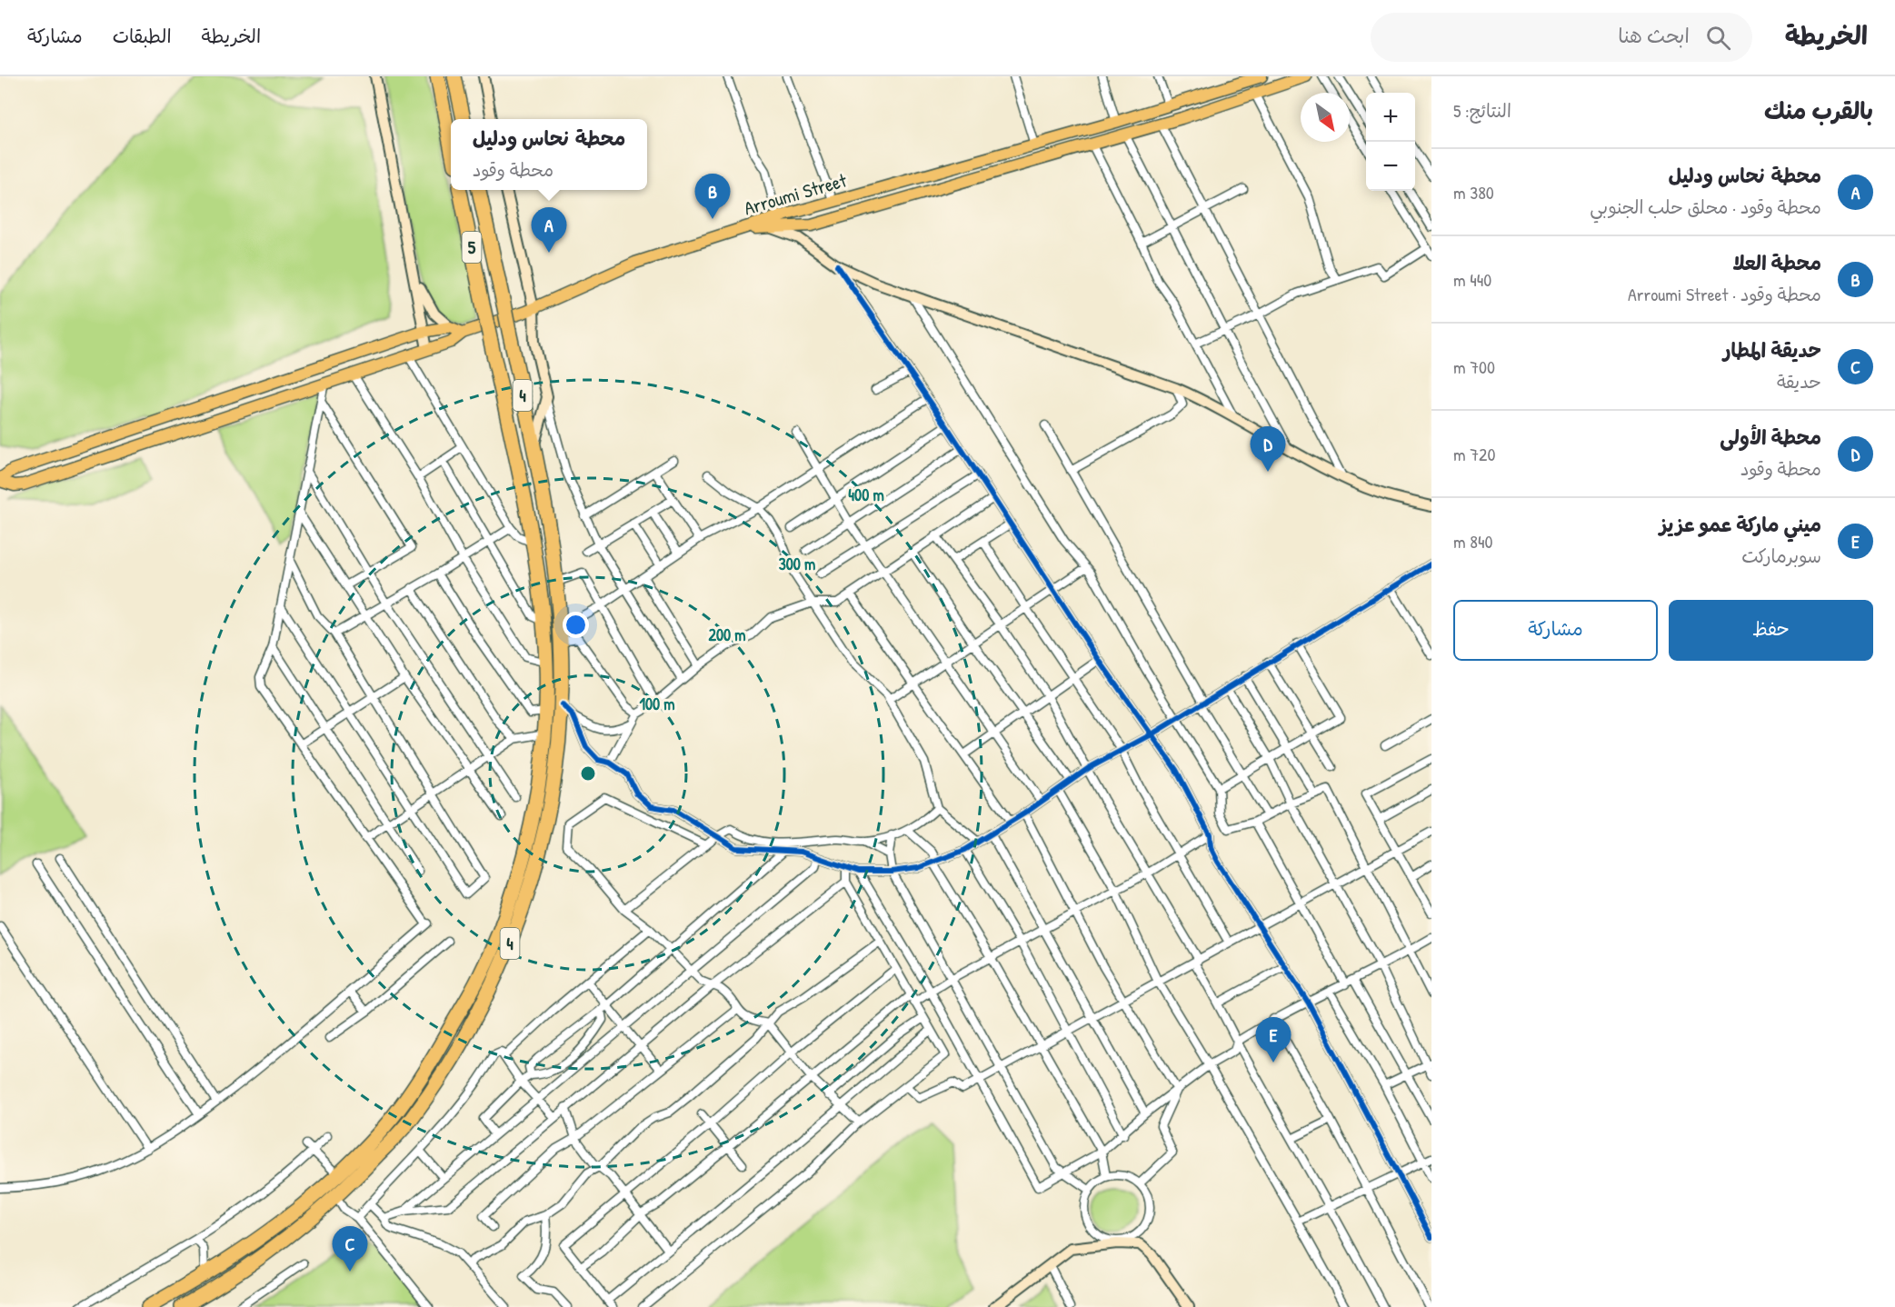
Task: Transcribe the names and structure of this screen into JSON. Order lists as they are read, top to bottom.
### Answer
{
  "streets": {
    "highway": ["5", "4"],
    "main road": ["Arroumi Street"]
  },
  "crossings": [
    ["5", "4"]
  ],
  "north": "bottom right",
  "page": {
    "header": "الخريطة",
    "search": "ابحث هنا",
    "nav": ["الخريطة", "الطبقات", "مشاركة"],
    "heading": ["بالقرب منك", "النتائج: 5"],
    "map_buttons": ["+", "−"],
    "popup": ["محطة نحاس ودليل", "محطة وقود"],
    "list": [
      {
        "mark": "A",
        "name": "محطة نحاس ودليل",
        "note": "محطة وقود · محلق حلب الجنوبي",
        "value": "380 m"
      },
      {
        "mark": "B",
        "name": "محطة العلا",
        "note": "محطة وقود · Arroumi Street",
        "value": "440 m"
      },
      {
        "mark": "C",
        "name": "حديقة المطار",
        "note": "حديقة",
        "value": "700 m"
      },
      {
        "mark": "D",
        "name": "محطة الأولى",
        "note": "محطة وقود",
        "value": "720 m"
      },
      {
        "mark": "E",
        "name": "ميني ماركة عمو عزيز",
        "note": "سوبرماركت",
        "value": "840 m"
      }
    ],
    "pins": [
      "B",
      "A",
      "D",
      "E",
      "C"
    ],
    "buttons": ["حفظ", "مشاركة"]
  },
  "rings": [
    "400 m",
    "300 m",
    "200 m",
    "100 m"
  ]
}
